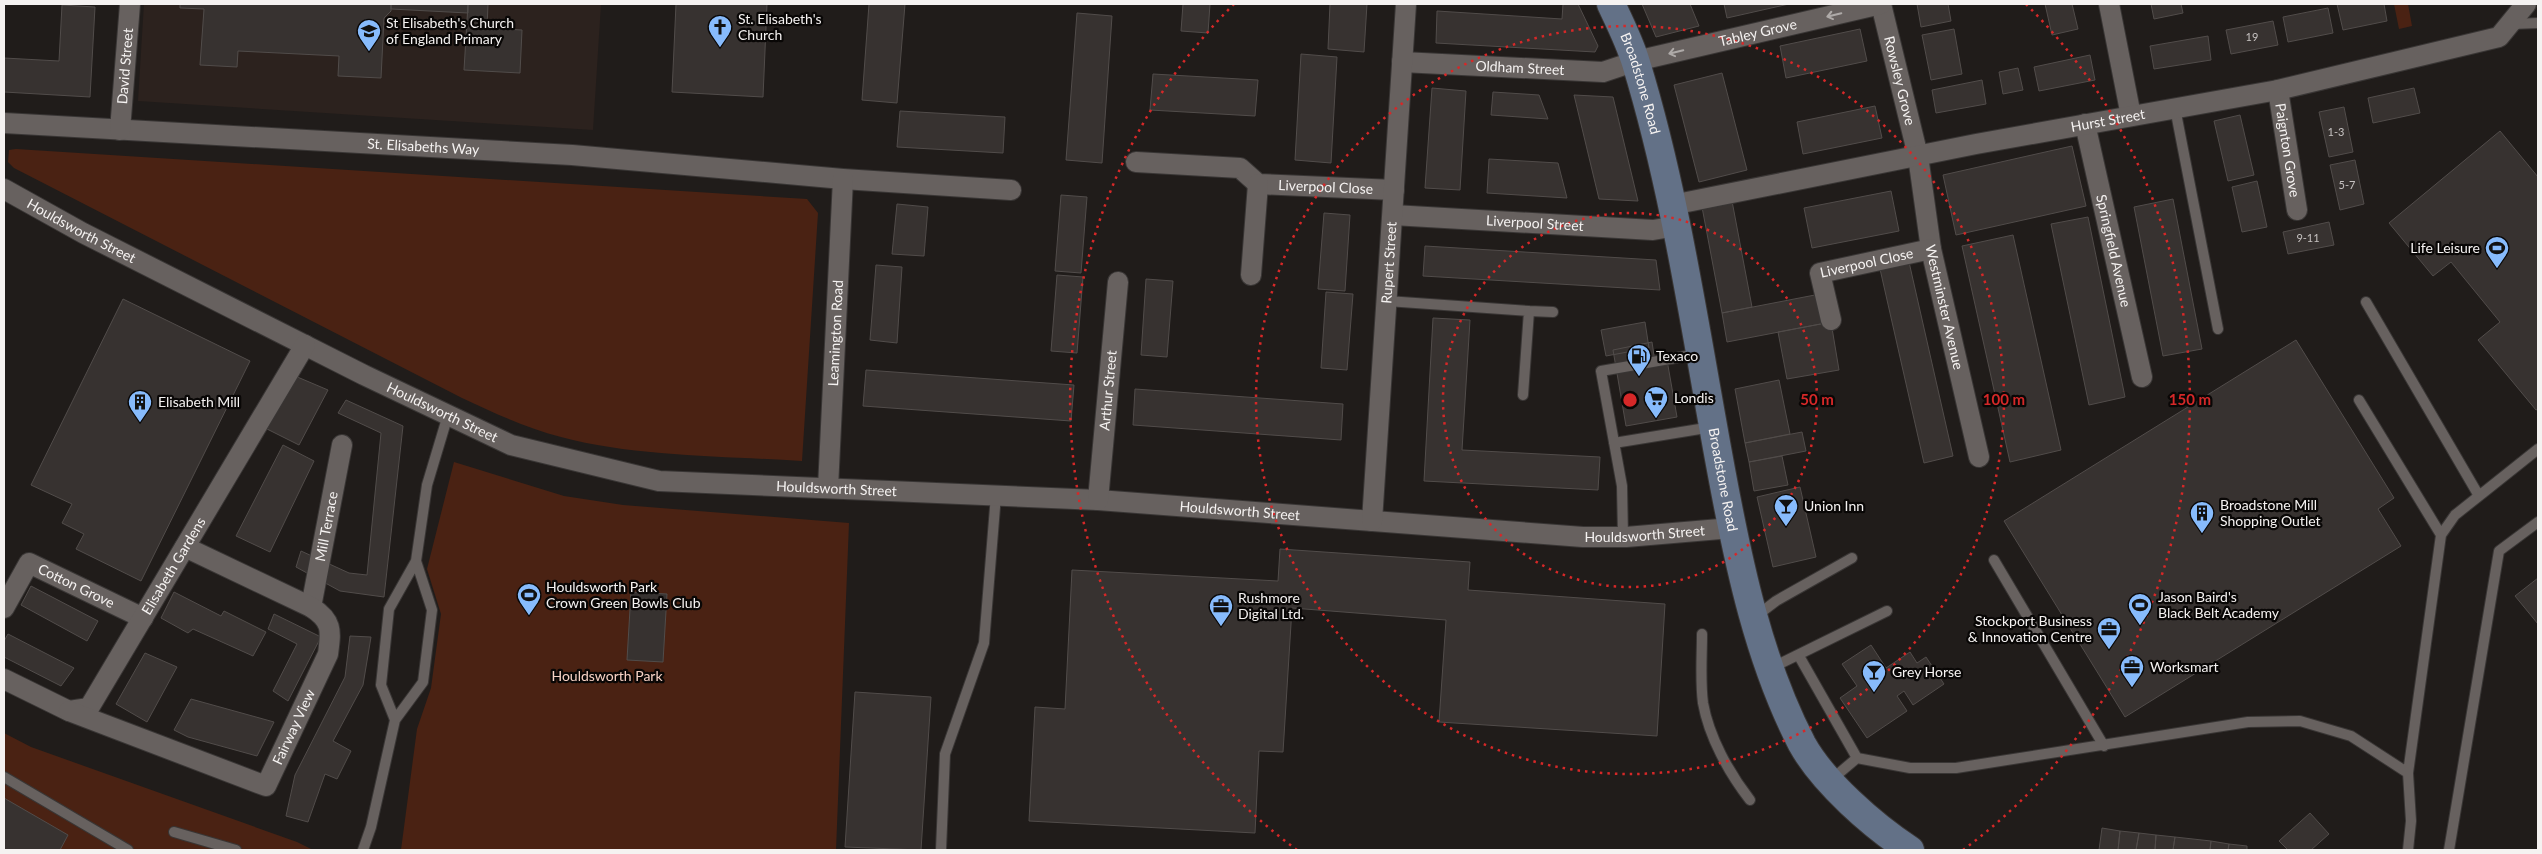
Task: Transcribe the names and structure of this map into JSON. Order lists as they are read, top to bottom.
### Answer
{
  "streets": {
    "main road": ["Broadstone Road"],
    "street": [
      "Tabley Grove",
      "David Street",
      "Oldham Street",
      "Rowsley Grove",
      "Hurst Street",
      "St. Elisabeths Way",
      "Paignton Grove",
      "Liverpool Close",
      "Liverpool Street",
      "Houldsworth Street",
      "Springfield Avenue",
      "Rupert Street",
      "Westminster Avenue",
      "Leamington Road",
      "Arthur Street",
      "Mill Terrace",
      "Elisabeth Gardens",
      "Cotton Grove",
      "Fairway View"
    ]
  },
  "crossings": [
    ["Tabley Grove", "Oldham Street"],
    ["Tabley Grove", "Rowsley Grove"],
    ["Tabley Grove", "Broadstone Road"],
    ["David Street", "St. Elisabeths Way"],
    ["Oldham Street", "Broadstone Road"],
    ["Oldham Street", "Rupert Street"],
    ["Rowsley Grove", "Hurst Street"],
    ["Rowsley Grove", "Westminster Avenue"],
    ["Broadstone Road", "Hurst Street"],
    ["Broadstone Road", "Liverpool Street"],
    ["Broadstone Road", "Houldsworth Street"],
    ["Hurst Street", "Paignton Grove"],
    ["Hurst Street", "Liverpool Street"],
    ["Hurst Street", "Springfield Avenue"],
    ["Hurst Street", "Westminster Avenue"],
    ["St. Elisabeths Way", "Leamington Road"],
    ["Liverpool Close", "Rupert Street"],
    ["Liverpool Close", "Westminster Avenue"],
    ["Liverpool Street", "Rupert Street"],
    ["Houldsworth Street", "Rupert Street"],
    ["Houldsworth Street", "Leamington Road"],
    ["Houldsworth Street", "Arthur Street"],
    ["Houldsworth Street", "Elisabeth Gardens"],
    ["Mill Terrace", "Fairway View"],
    ["Elisabeth Gardens", "Cotton Grove"],
    ["Elisabeth Gardens", "Fairway View"]
  ],
  "one_way": ["Tabley Grove"],
  "parks": ["Houldsworth Park"],
  "places": {
    "church": ["St. Elisabeth's Church"],
    "school or university": ["St Elisabeth's Church of England Primary"],
    "sports": ["Life Leisure", "Houldsworth Park Crown Green Bowls Club", "Jason Baird's Black Belt Academy"],
    "fuel station": ["Texaco"],
    "supermarket": ["Londis"],
    "building": ["Elisabeth Mill", "Broadstone Mill Shopping Outlet"],
    "bar": ["Union Inn", "Grey Horse"],
    "office": ["Rushmore Digital Ltd.", "Stockport Business & Innovation Centre", "Worksmart"]
  },
  "house_numbers": [
    "19",
    "1-3",
    "5-7",
    "9-11"
  ],
  "rings": ["50 m", "100 m", "150 m"]
}
